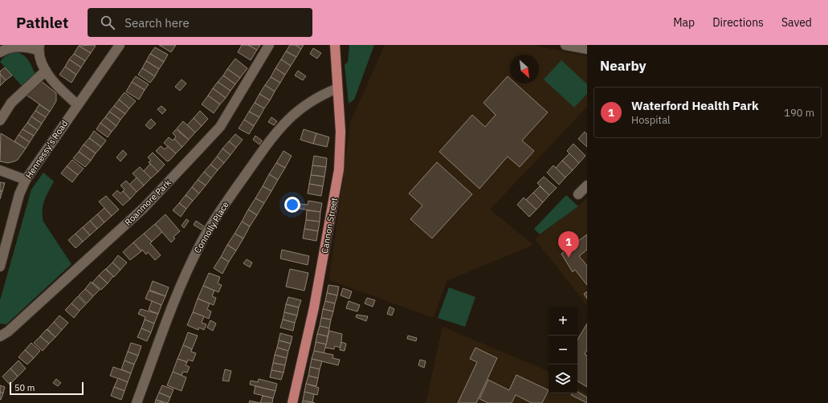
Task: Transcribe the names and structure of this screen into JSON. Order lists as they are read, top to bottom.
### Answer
{
  "streets": {
    "main road": ["Cannon Street"],
    "street": ["Hennessy's Road", "Roanmore Park", "Connolly Place"]
  },
  "crossings": [
    ["Cannon Street", "Connolly Place"]
  ],
  "scale_bar": "50 m",
  "north": "bottom right",
  "page": {
    "header": "Pathlet",
    "search": "Search here",
    "nav": ["Map", "Directions", "Saved"],
    "heading": "Nearby",
    "list": [
      {
        "mark": "1",
        "name": "Waterford Health Park",
        "note": "Hospital",
        "value": "190 m"
      }
    ],
    "pins": "1",
    "map_buttons": ["+", "−"],
    "scale": "50 m"
  }
}
